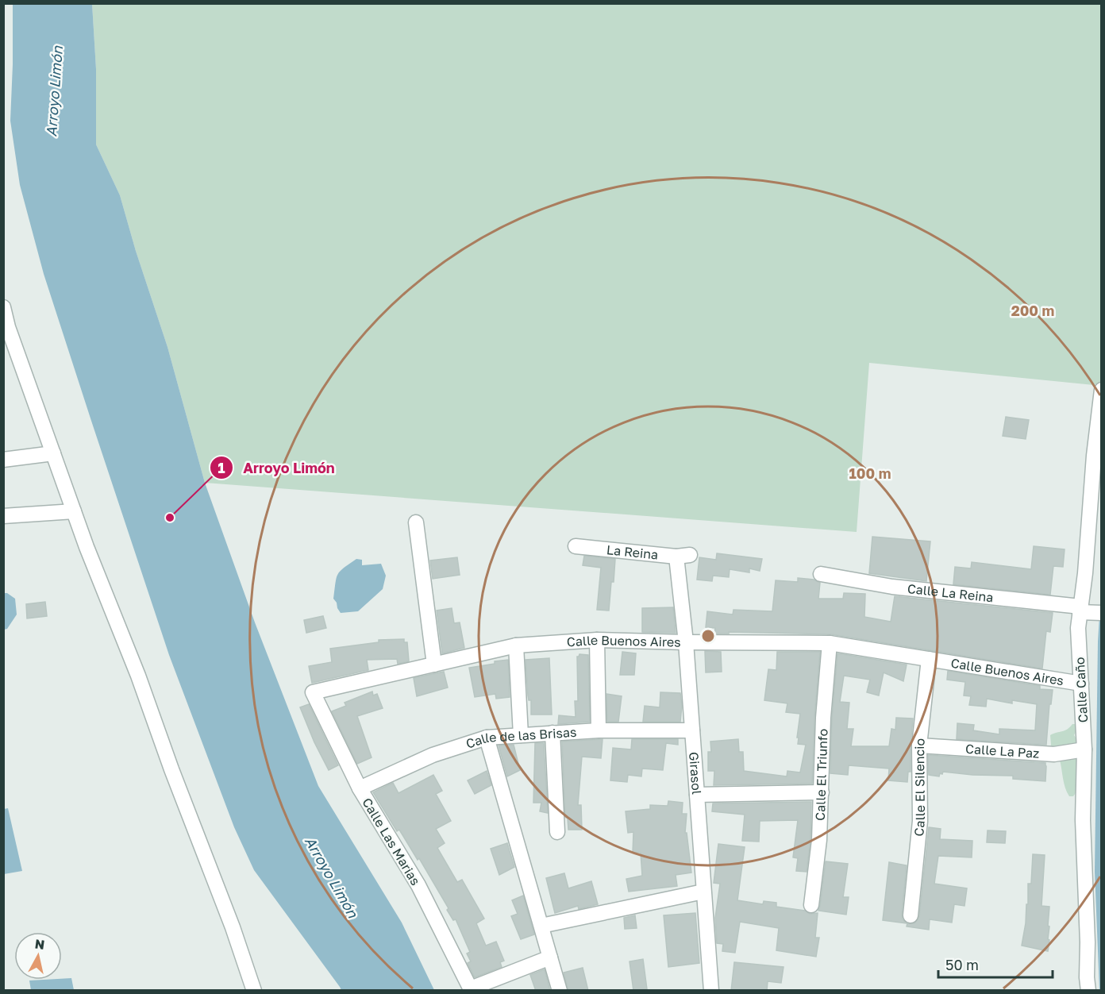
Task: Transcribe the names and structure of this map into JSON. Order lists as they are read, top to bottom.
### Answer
{
  "streets": {
    "street": [
      "La Reina",
      "Calle La Reina",
      "Calle Buenos Aires",
      "Calle Caño",
      "Calle de las Brisas",
      "Calle La Paz",
      "Girasol",
      "Calle El Triunfo",
      "Calle El Silencio",
      "Calle Las Marias"
    ]
  },
  "crossings": [
    ["La Reina", "Girasol"],
    ["Calle La Reina", "Calle Caño"],
    ["Calle Buenos Aires", "Calle Caño"],
    ["Calle Buenos Aires", "Girasol"],
    ["Calle Buenos Aires", "Calle El Triunfo"],
    ["Calle Buenos Aires", "Calle El Silencio"],
    ["Calle Buenos Aires", "Calle Las Marias"],
    ["Calle Caño", "Calle La Paz"],
    ["Calle de las Brisas", "Girasol"],
    ["Calle de las Brisas", "Calle Las Marias"],
    ["Calle La Paz", "Calle El Silencio"]
  ],
  "water": ["Arroyo Limón"],
  "places": ["Arroyo Limón"],
  "scale_bar": "50 m",
  "north": "top",
  "rings": ["200 m", "100 m"]
}
